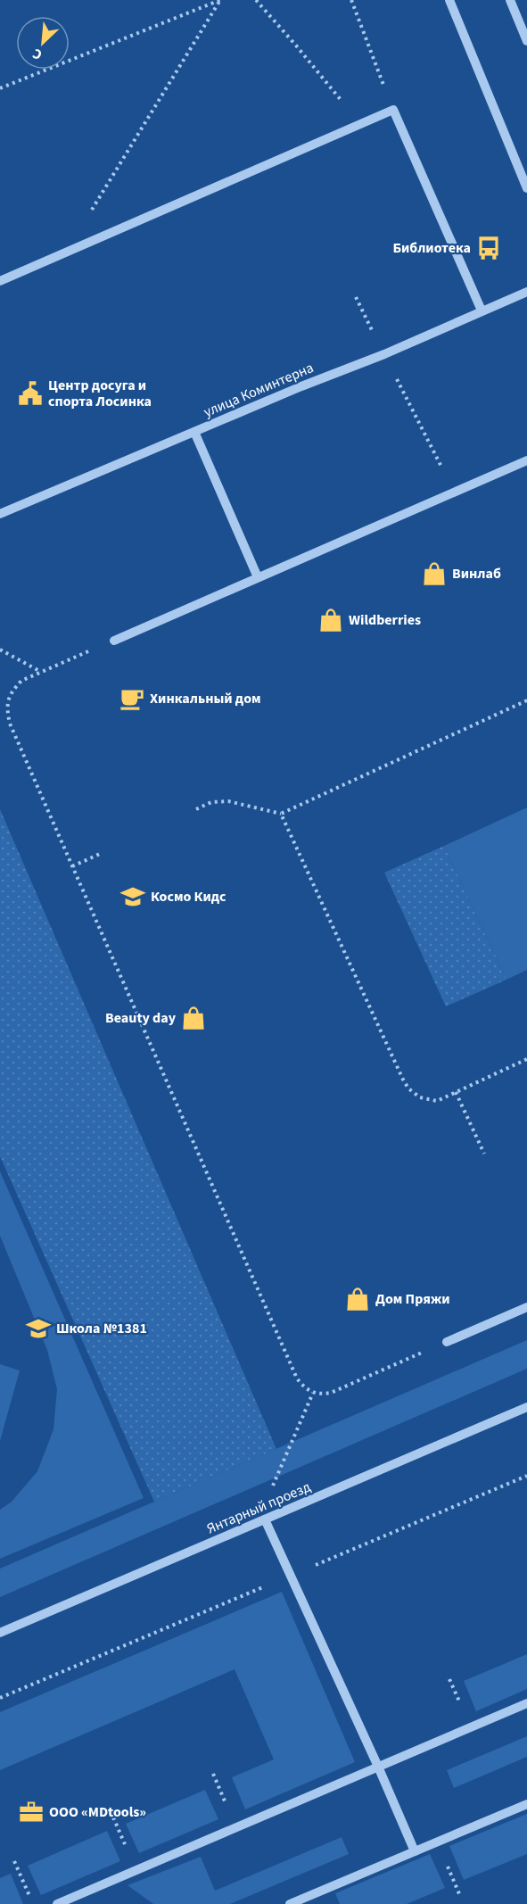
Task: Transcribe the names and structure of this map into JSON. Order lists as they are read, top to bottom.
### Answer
{
  "streets": {
    "street": ["улица Коминтерна", "Янтарный проезд"]
  },
  "places": {
    "bus stop": ["Библиотека"],
    "public building": ["Центр досуга и спорта Лосинка"],
    "shop": [
      "Винлаб",
      "Wildberries",
      "Beauty day",
      "Дом Пряжи"
    ],
    "cafe": ["Хинкальный дом"],
    "school or university": ["Космо Кидс", "Школа №1381"],
    "office": ["ООО «MDtools»"]
  },
  "north": "bottom left"
}
